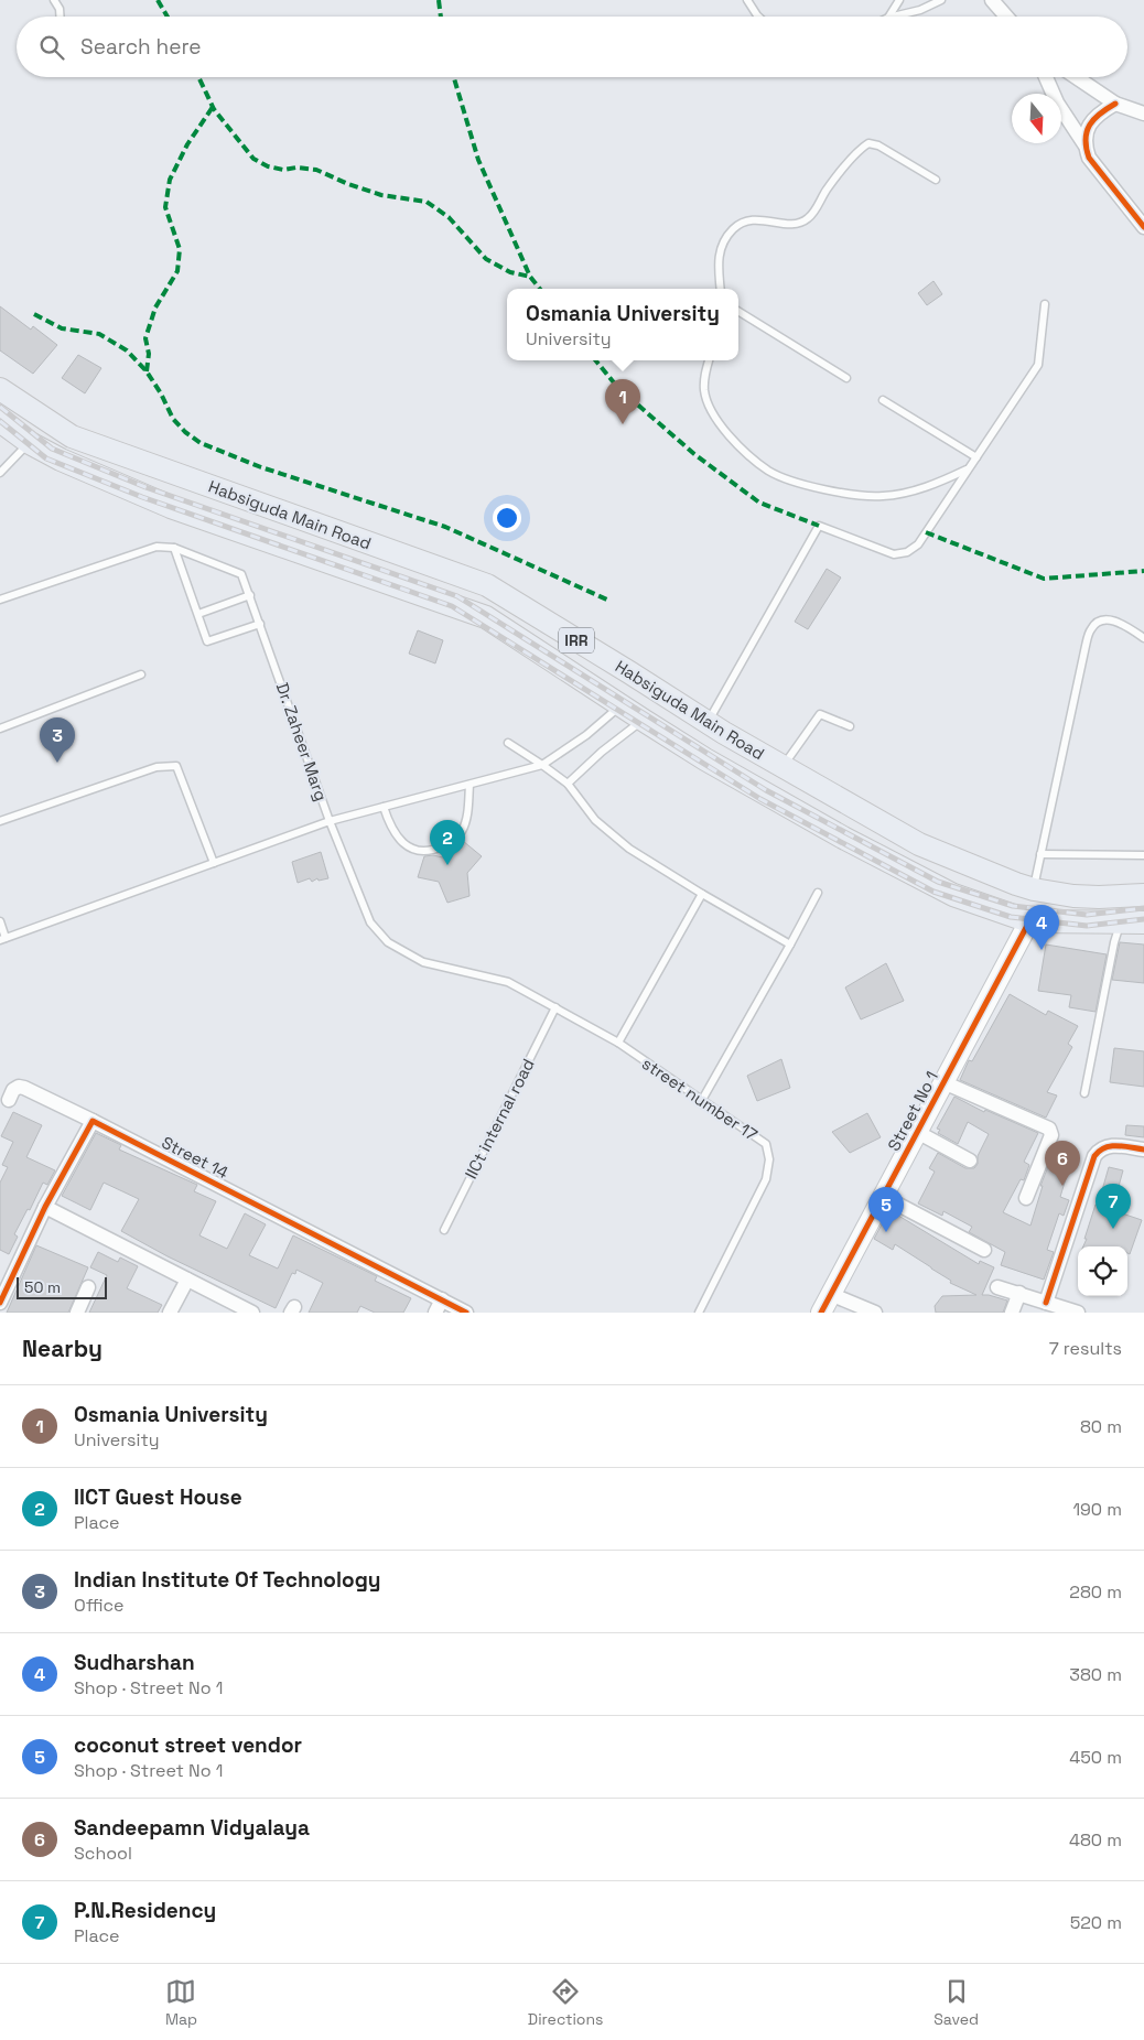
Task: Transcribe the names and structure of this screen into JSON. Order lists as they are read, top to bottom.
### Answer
{
  "streets": {
    "main road": ["Habsiguda Main Road", "IRR"],
    "street": ["Street No 1", "Street 14"],
    "lane": ["Dr. Zaheer Marg", "street number 17", "IICt internal road"]
  },
  "crossings": [
    ["Habsiguda Main Road", "Dr. Zaheer Marg"],
    ["Habsiguda Main Road", "Street No 1"]
  ],
  "scale_bar": "50 m",
  "north": "bottom",
  "page": {
    "search": "Search here",
    "popup": ["Osmania University", "University"],
    "pins": [
      "1",
      "3",
      "2",
      "4",
      "6",
      "7",
      "5"
    ],
    "scale": "50 m",
    "heading": ["Nearby", "7 results"],
    "list": [
      {
        "mark": "1",
        "name": "Osmania University",
        "note": "University",
        "value": "80 m"
      },
      {
        "mark": "2",
        "name": "IICT Guest House",
        "note": "Place",
        "value": "190 m"
      },
      {
        "mark": "3",
        "name": "Indian Institute Of Technology",
        "note": "Office",
        "value": "280 m"
      },
      {
        "mark": "4",
        "name": "Sudharshan",
        "note": "Shop · Street No 1",
        "value": "380 m"
      },
      {
        "mark": "5",
        "name": "coconut street vendor",
        "note": "Shop · Street No 1",
        "value": "450 m"
      },
      {
        "mark": "6",
        "name": "Sandeepamn Vidyalaya",
        "note": "School",
        "value": "480 m"
      },
      {
        "mark": "7",
        "name": "P.N.Residency",
        "note": "Place",
        "value": "520 m"
      }
    ],
    "nav": ["Map", "Directions", "Saved"]
  }
}
